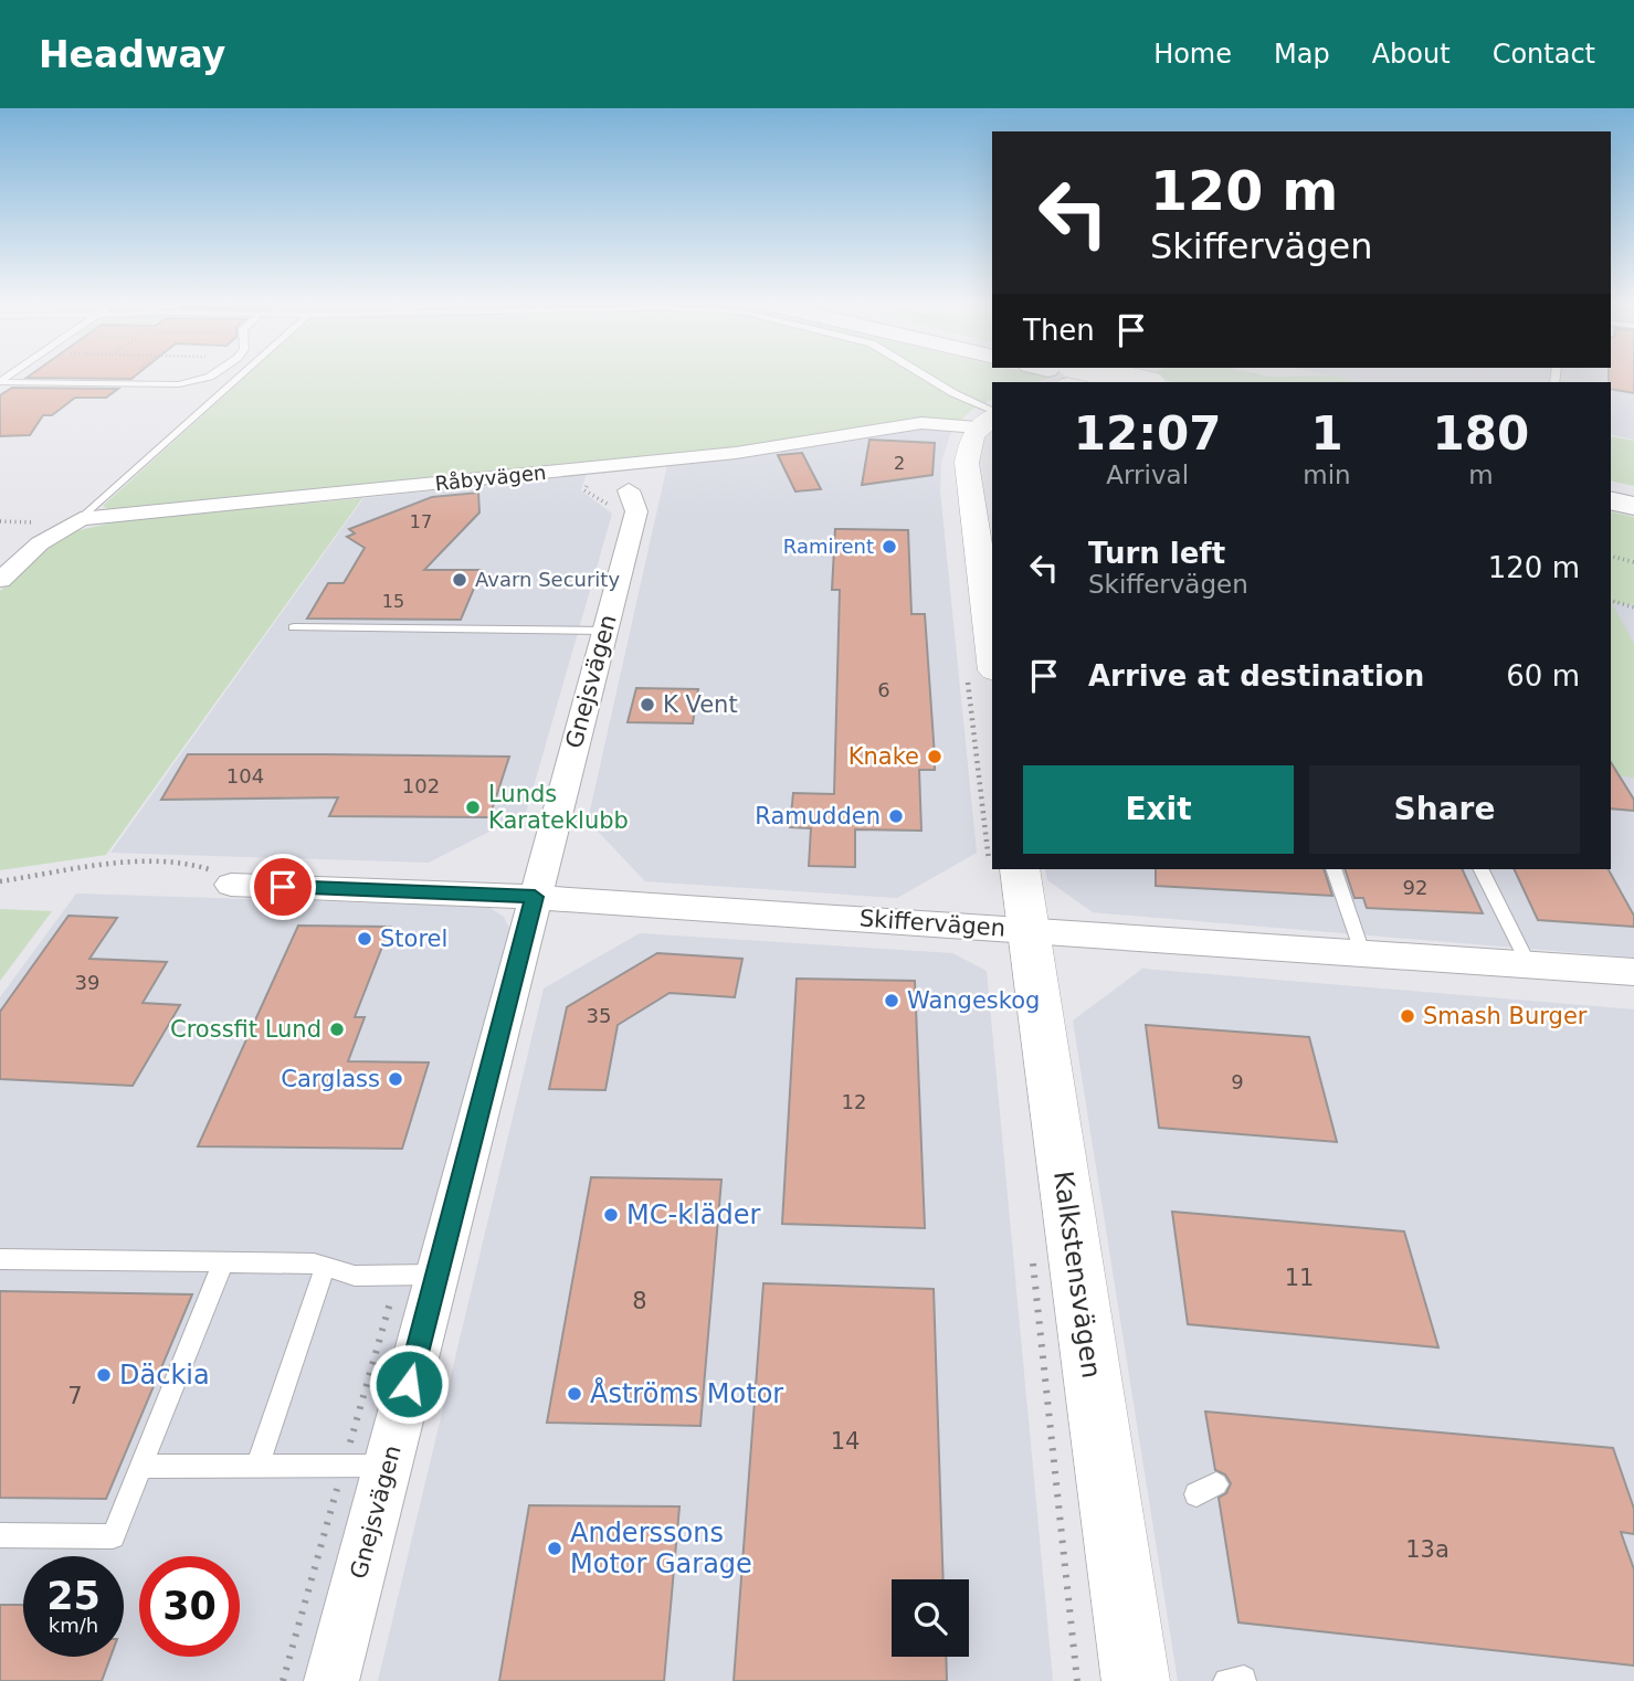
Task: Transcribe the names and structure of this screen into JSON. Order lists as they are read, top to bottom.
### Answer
{
  "streets": {
    "street": [
      "Råbyvägen",
      "Gnejsvägen",
      "Skiffervägen",
      "Kalkstensvägen"
    ]
  },
  "crossings": [
    ["Gnejsvägen", "Skiffervägen"],
    ["Skiffervägen", "Kalkstensvägen"]
  ],
  "places": [
    "Ramirent",
    "Avarn Security",
    "K Vent",
    "Knake",
    "Lunds Karateklubb",
    "Ramudden",
    "Storel",
    "Wangeskog",
    "Smash Burger",
    "Crossfit Lund",
    "Carglass",
    "MC-kläder",
    "Däckia",
    "Åströms Motor",
    "Anderssons Motor Garage"
  ],
  "house_numbers": [
    "2",
    "17",
    "15",
    "6",
    "104",
    "102",
    "92",
    "39",
    "35",
    "9",
    "12",
    "11",
    "8",
    "7",
    "14",
    "13a"
  ],
  "page": {
    "header": "Headway",
    "nav": [
      "Home",
      "Map",
      "About",
      "Contact"
    ],
    "turn": ["120 m", "Skiffervägen"],
    "then": "Then",
    "eta": [
      "12:07",
      "Arrival",
      "1",
      "min",
      "180",
      "m"
    ],
    "list": [
      {
        "name": "Turn left",
        "note": "Skiffervägen",
        "value": "120 m"
      },
      {
        "name": "Arrive at destination",
        "value": "60 m"
      }
    ],
    "buttons": ["Exit", "Share"],
    "speed": "25 km/h",
    "limit": "30"
  }
}
